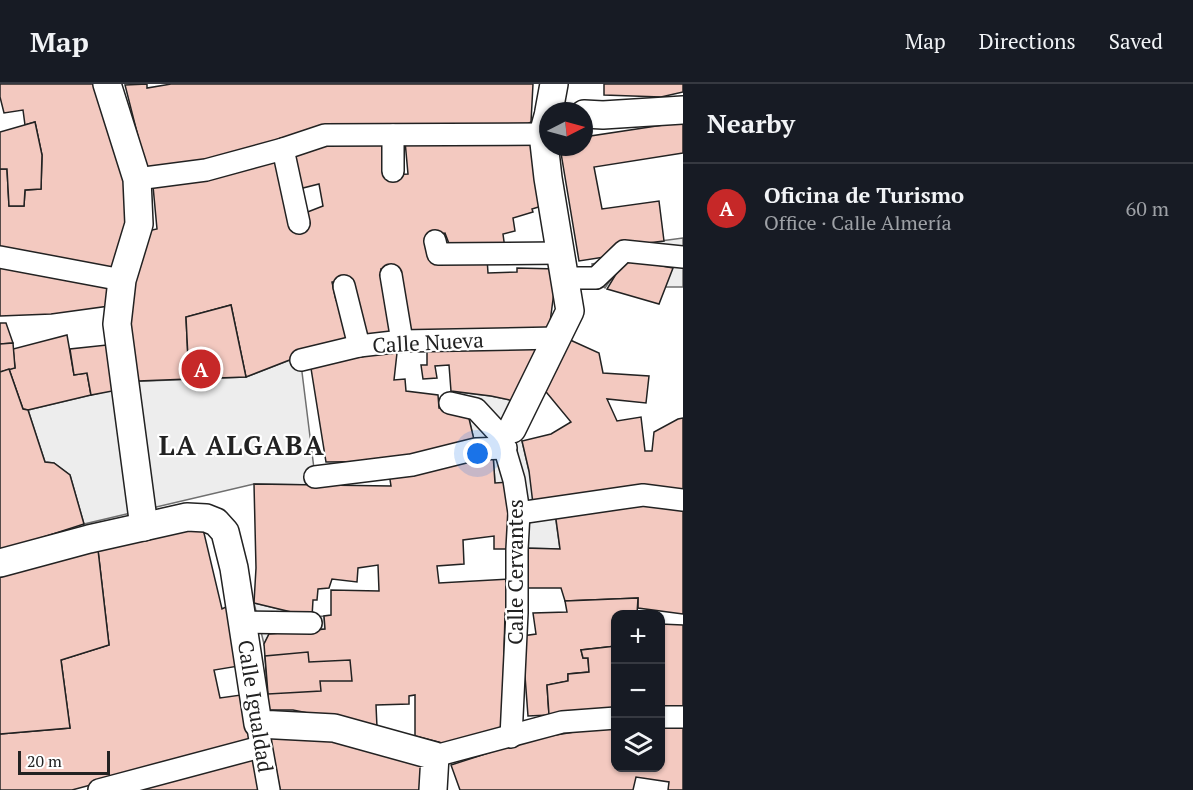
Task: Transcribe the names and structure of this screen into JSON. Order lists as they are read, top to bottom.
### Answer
{
  "streets": {
    "street": ["Calle Nueva", "Calle Cervantes", "Calle Igualdad"]
  },
  "districts": ["LA ALGABA"],
  "scale_bar": "20 m",
  "north": "right",
  "page": {
    "header": "Map",
    "nav": ["Map", "Directions", "Saved"],
    "heading": "Nearby",
    "list": [
      {
        "mark": "A",
        "name": "Oficina de Turismo",
        "note": "Office · Calle Almería",
        "value": "60 m"
      }
    ],
    "pins": "A",
    "map_buttons": ["+", "−"],
    "scale": "20 m"
  }
}
